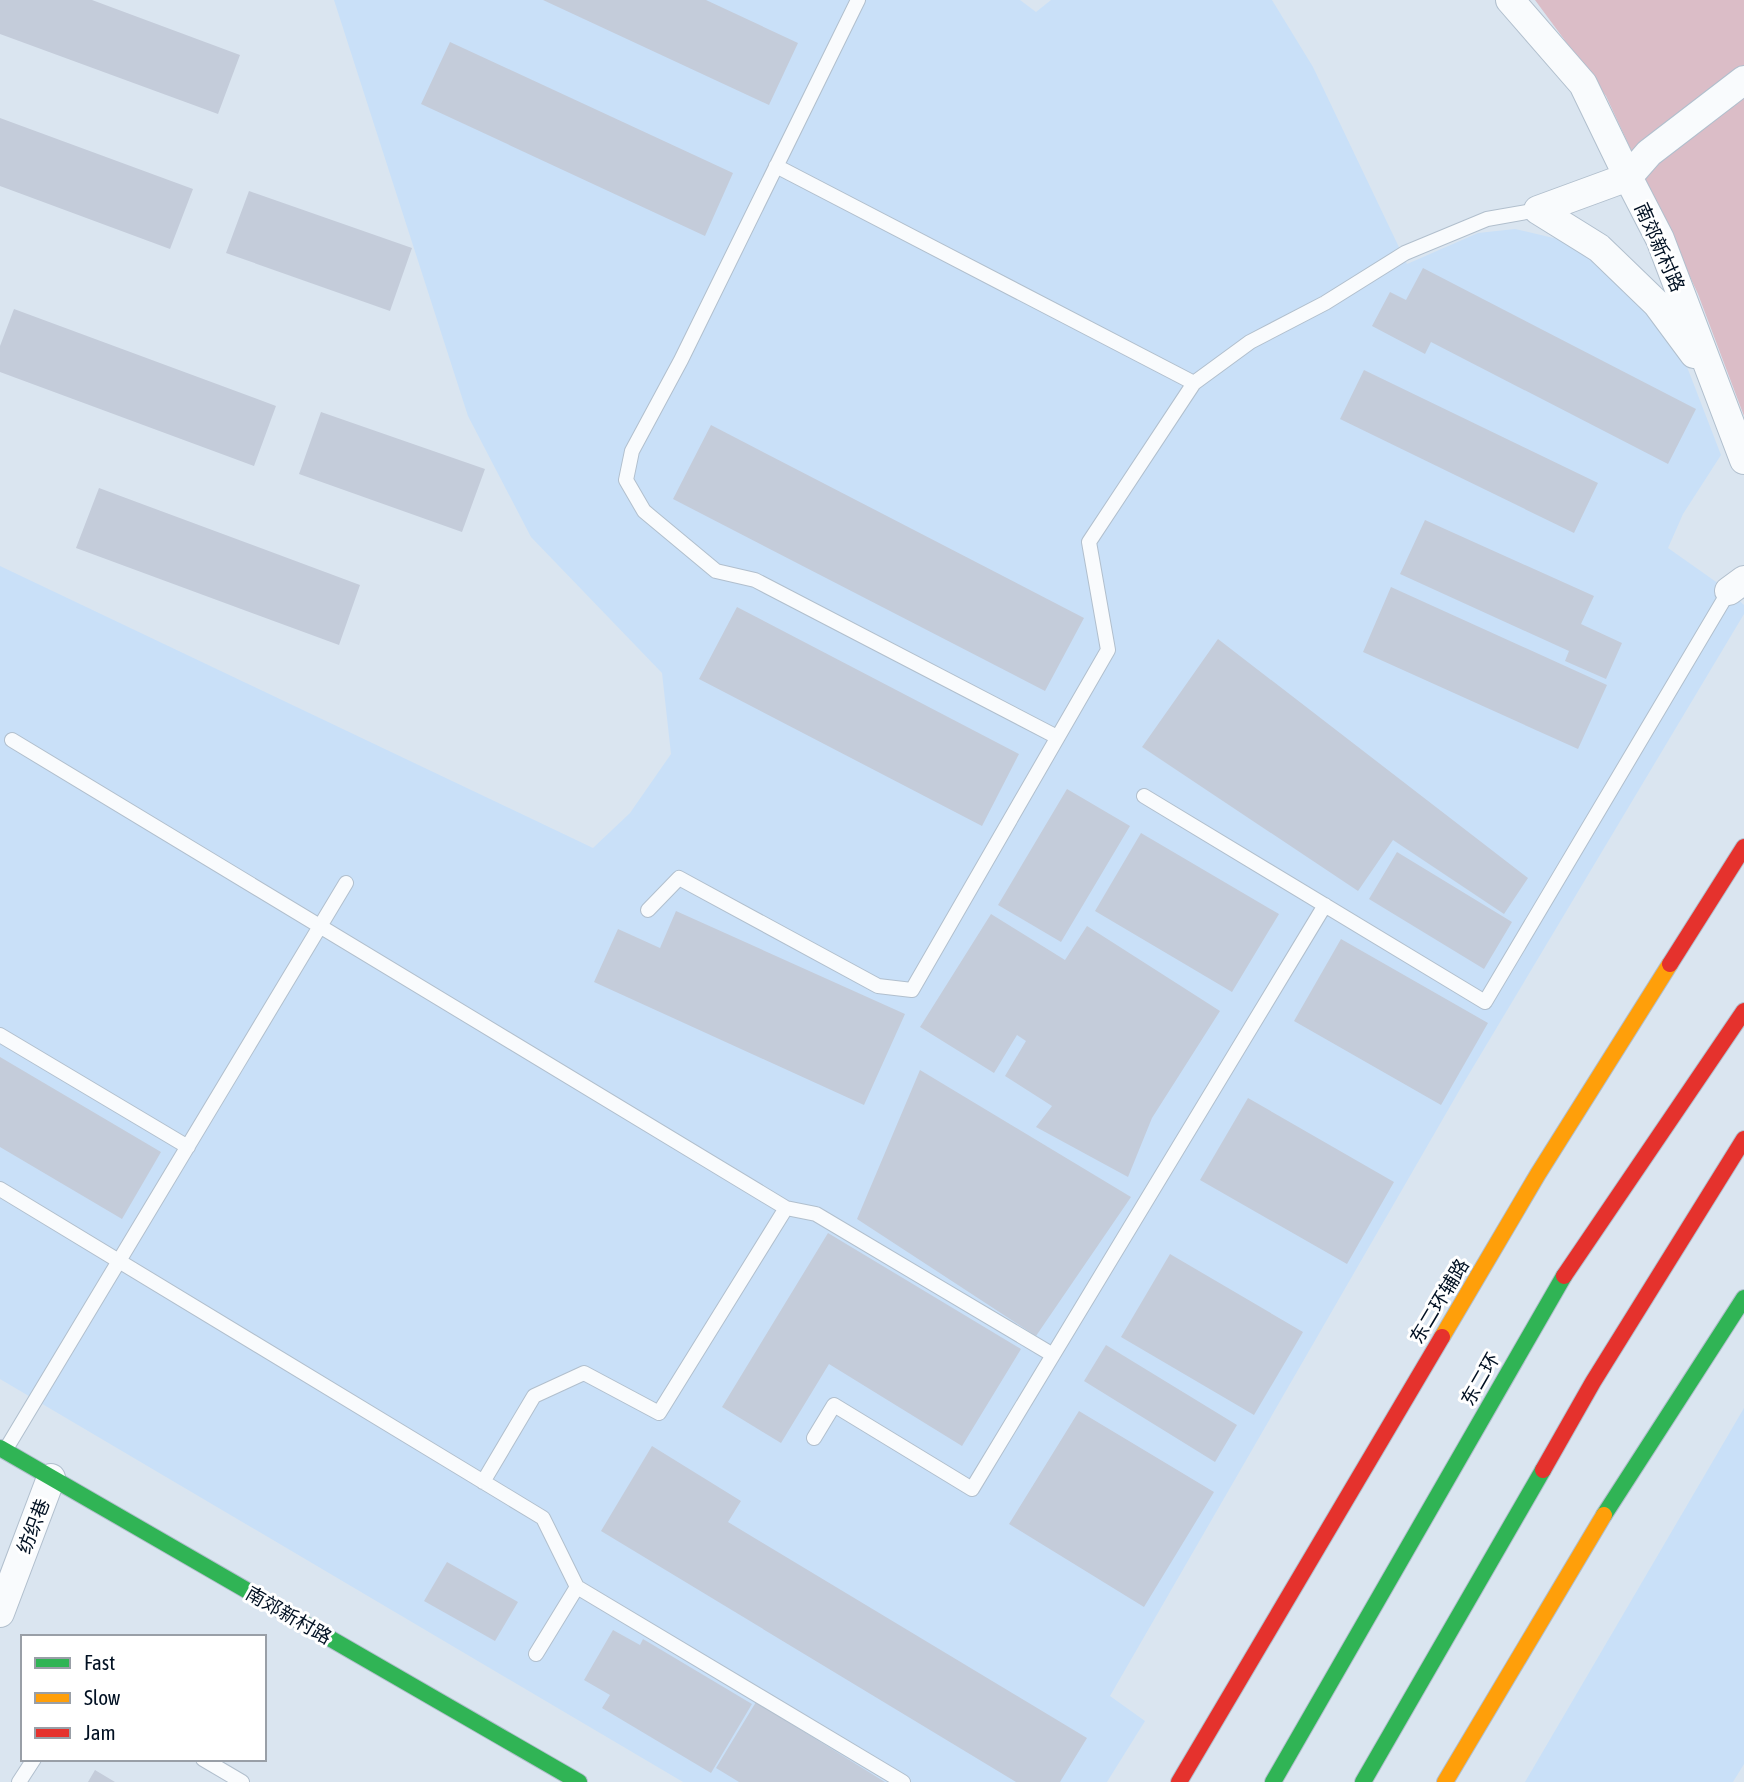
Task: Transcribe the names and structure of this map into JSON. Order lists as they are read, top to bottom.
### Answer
{
  "streets": {
    "main road": ["南郊新村路", "东二环辅路", "东二环"],
    "street": ["纺织巷"]
  },
  "crossings": [
    ["南郊新村路", "纺织巷"]
  ],
  "legend": ["Fast", "Slow", "Jam"]
}
